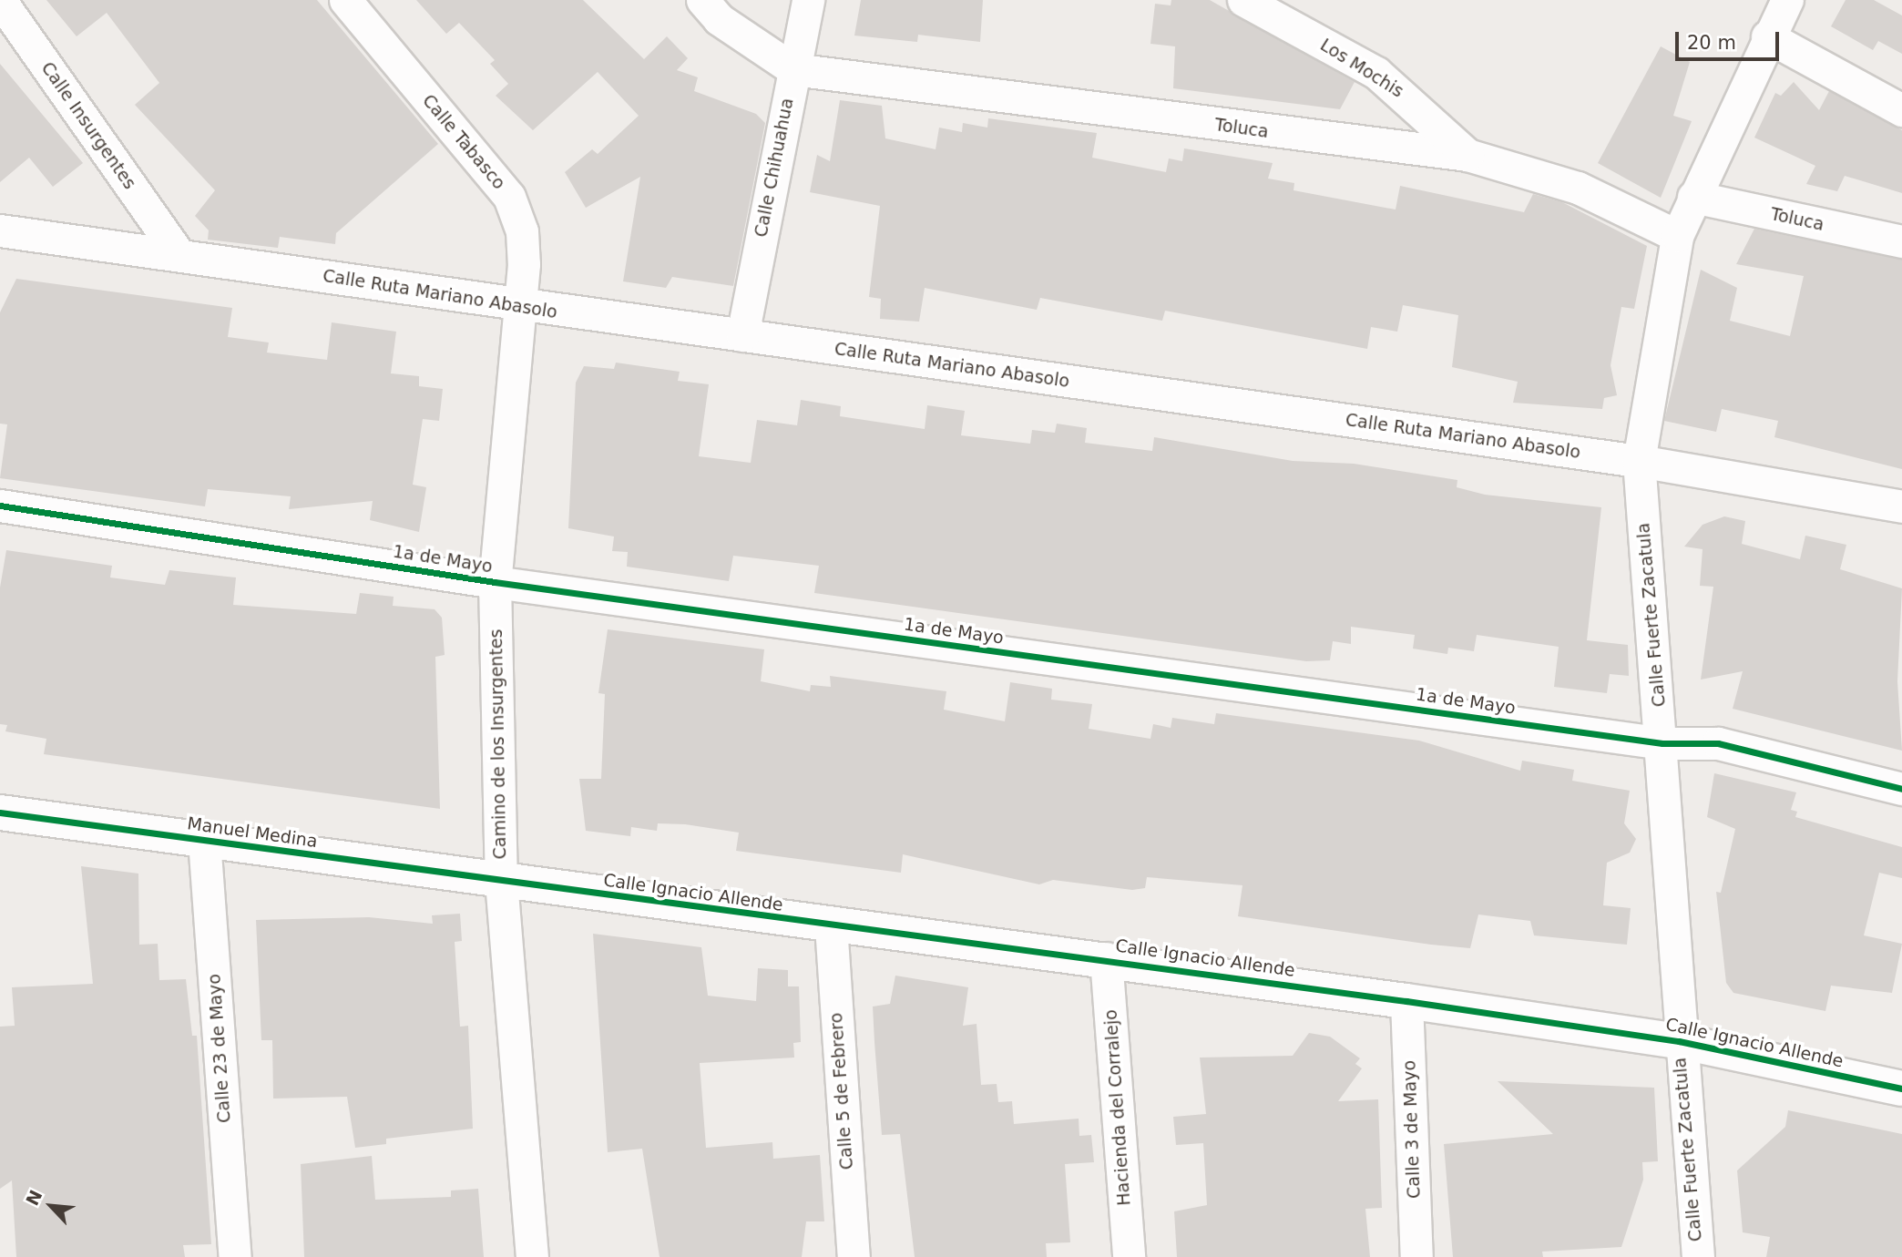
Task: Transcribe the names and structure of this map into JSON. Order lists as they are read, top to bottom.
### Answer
{
  "streets": {
    "street": [
      "Los Mochis",
      "Calle Insurgentes",
      "Toluca",
      "Calle Tabasco",
      "Calle Chihuahua",
      "Calle Ruta Mariano Abasolo",
      "1a de Mayo",
      "Calle Fuerte Zacatula",
      "Camino de los Insurgentes",
      "Manuel Medina",
      "Calle Ignacio Allende",
      "Calle 23 de Mayo",
      "Calle 5 de Febrero",
      "Hacienda del Corralejo",
      "Calle 3 de Mayo"
    ]
  },
  "crossings": [
    ["Los Mochis", "Toluca"],
    ["Calle Insurgentes", "Calle Ruta Mariano Abasolo"],
    ["Toluca", "Calle Chihuahua"],
    ["Toluca", "Calle Fuerte Zacatula"],
    ["Calle Tabasco", "Calle Ruta Mariano Abasolo"],
    ["Calle Tabasco", "Camino de los Insurgentes"],
    ["Calle Chihuahua", "Calle Ruta Mariano Abasolo"],
    ["Calle Ruta Mariano Abasolo", "Calle Fuerte Zacatula"],
    ["Calle Ruta Mariano Abasolo", "Camino de los Insurgentes"],
    ["1a de Mayo", "Calle Fuerte Zacatula"],
    ["1a de Mayo", "Camino de los Insurgentes"],
    ["Calle Fuerte Zacatula", "Calle Ignacio Allende"],
    ["Camino de los Insurgentes", "Manuel Medina"],
    ["Camino de los Insurgentes", "Calle Ignacio Allende"],
    ["Manuel Medina", "Calle Ignacio Allende"],
    ["Manuel Medina", "Calle 23 de Mayo"],
    ["Calle Ignacio Allende", "Calle 5 de Febrero"],
    ["Calle Ignacio Allende", "Hacienda del Corralejo"],
    ["Calle Ignacio Allende", "Calle 3 de Mayo"]
  ],
  "scale_bar": "20 m",
  "north": "top left"
}
